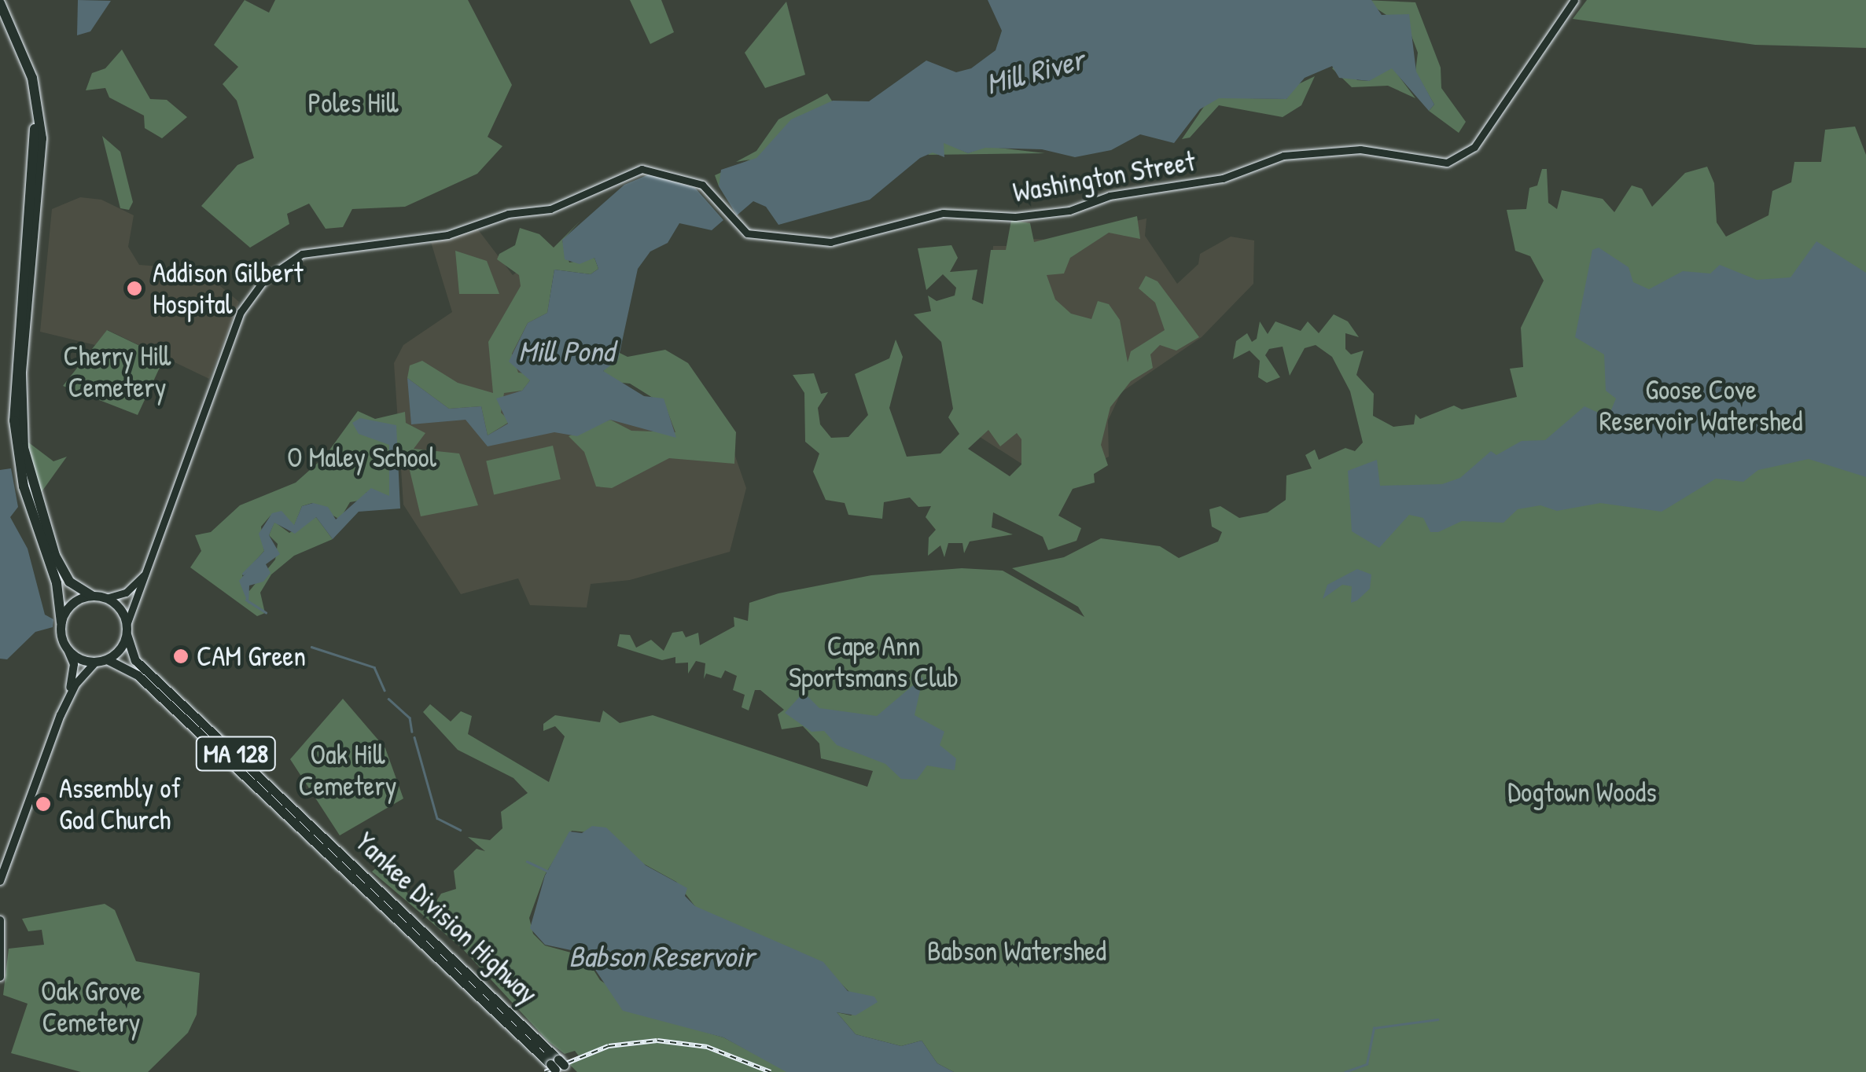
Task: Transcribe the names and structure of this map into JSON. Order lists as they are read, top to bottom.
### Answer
{
  "streets": {
    "highway": ["MA 128", "Yankee Division Highway"],
    "main road": ["Washington Street"]
  },
  "crossings": [
    ["Washington Street", "MA 128"],
    ["Washington Street", "Yankee Division Highway"],
    ["MA 128", "Yankee Division Highway"]
  ],
  "water": ["Mill River", "Mill Pond", "Babson Reservoir"],
  "parks": [
    "Poles Hill",
    "Cherry Hill Cemetery",
    "Goose Cove Reservoir Watershed",
    "O Maley School",
    "Cape Ann Sportsmans Club",
    "Oak Hill Cemetery",
    "Dogtown Woods",
    "Babson Watershed",
    "Oak Grove Cemetery"
  ],
  "places": ["Addison Gilbert Hospital", "CAM Green", "Assembly of God Church"]
}
